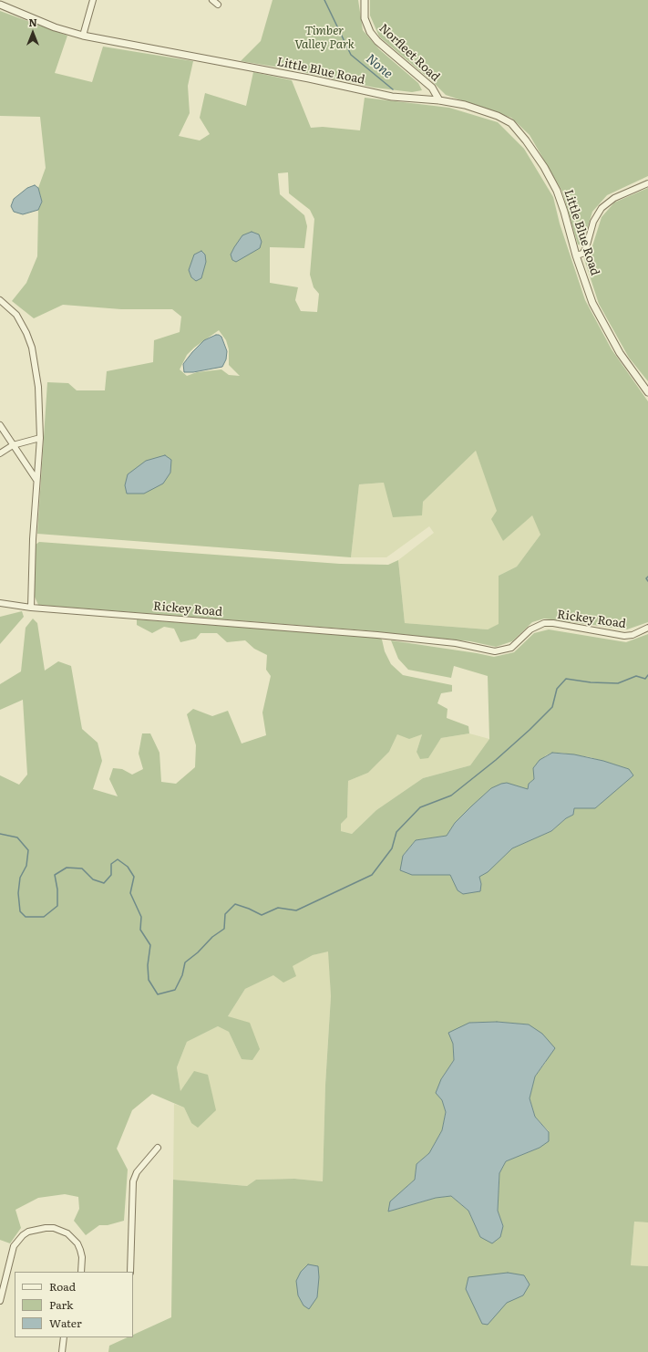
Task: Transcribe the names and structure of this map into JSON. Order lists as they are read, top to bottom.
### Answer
{
  "streets": {
    "street": ["Norfleet Road", "Little Blue Road", "Rickey Road"]
  },
  "crossings": [
    ["Norfleet Road", "Little Blue Road"]
  ],
  "water": ["None"],
  "parks": ["Timber Valley Park"],
  "legend": ["Road", "Park", "Water"],
  "north": "top"
}
